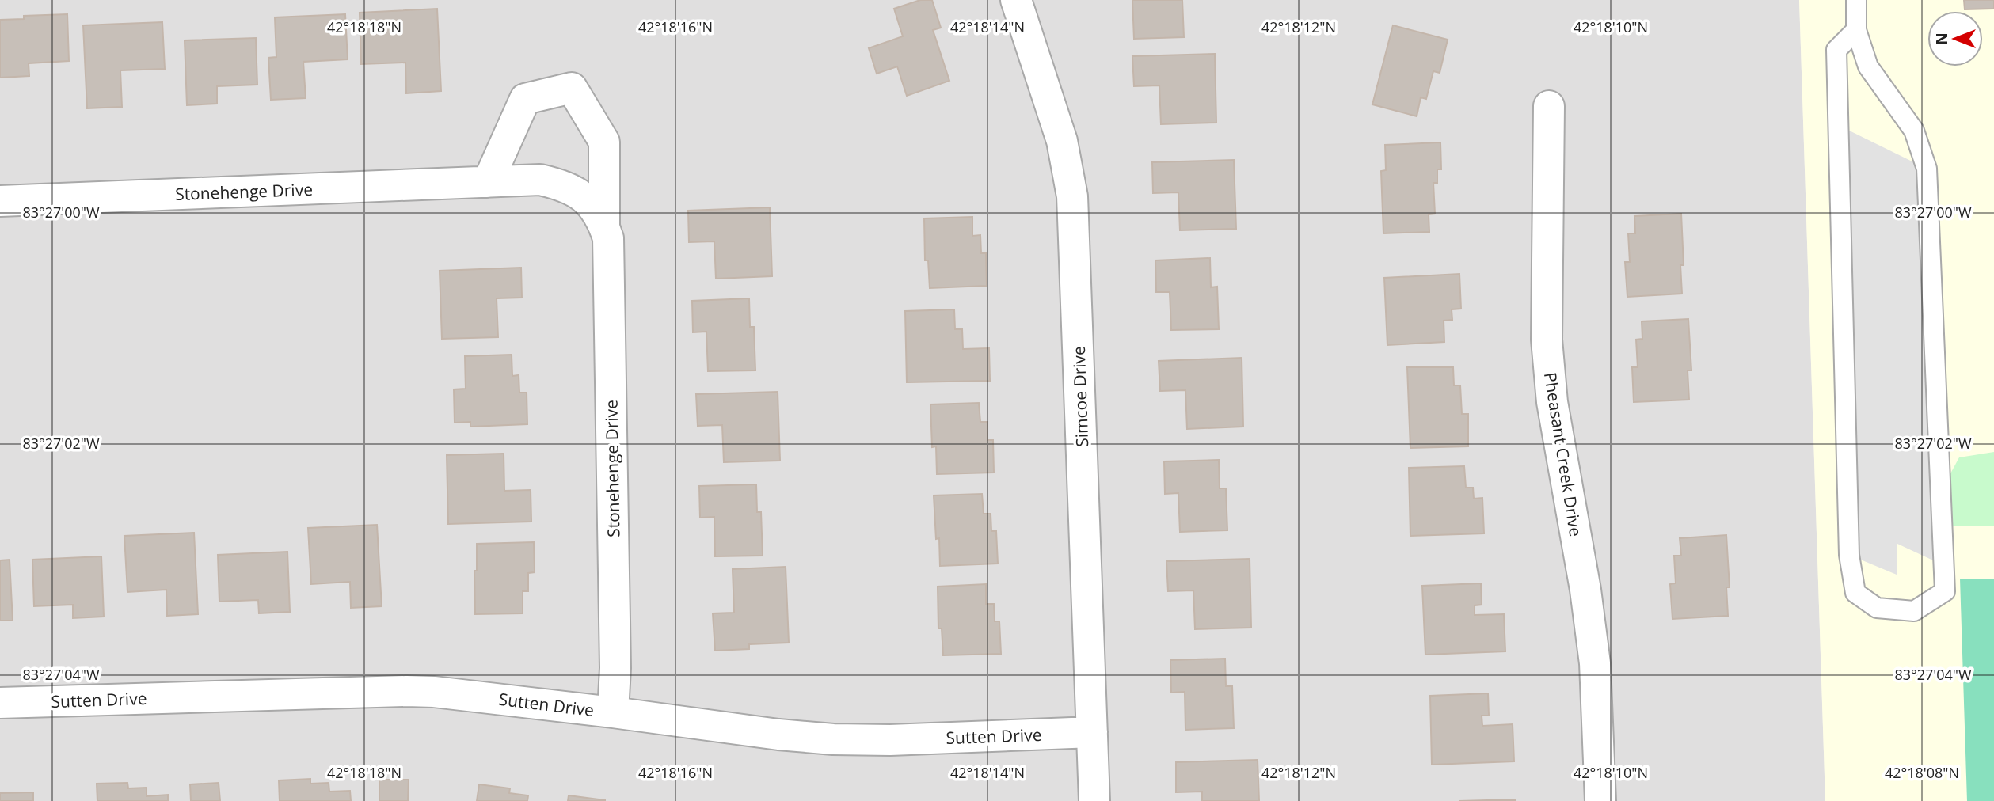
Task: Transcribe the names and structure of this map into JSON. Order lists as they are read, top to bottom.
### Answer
{
  "streets": {
    "street": [
      "Stonehenge Drive",
      "Simcoe Drive",
      "Pheasant Creek Drive",
      "Sutten Drive"
    ]
  },
  "crossings": [
    ["Stonehenge Drive", "Sutten Drive"],
    ["Simcoe Drive", "Sutten Drive"]
  ],
  "north": "left",
  "coordinates": [
    "42°18'18\"N",
    "42°18'16\"N",
    "42°18'14\"N",
    "42°18'12\"N",
    "42°18'10\"N",
    "83°27'00\"W",
    "83°27'02\"W",
    "83°27'04\"W",
    "42°18'08\"N"
  ]
}
